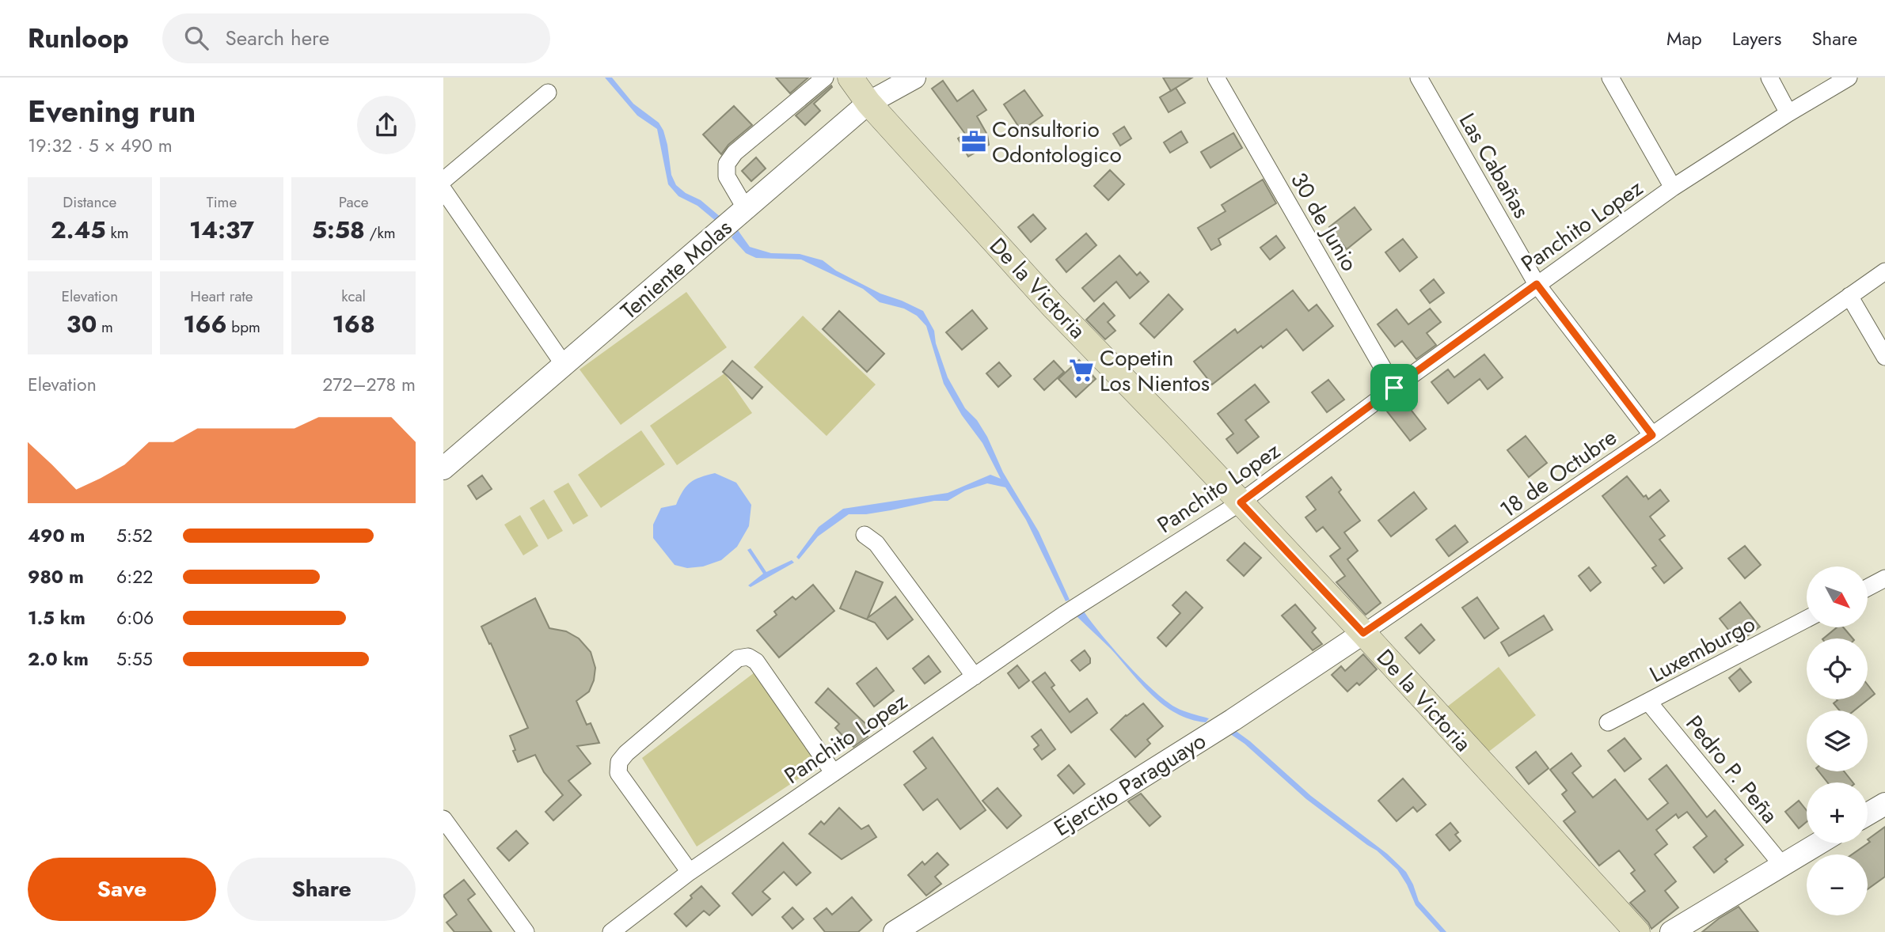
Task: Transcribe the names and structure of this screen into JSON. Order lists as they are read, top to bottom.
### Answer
{
  "streets": {
    "main road": ["De la Victoria"],
    "street": [
      "Las Cabañas",
      "30 de Junio",
      "Panchito Lopez",
      "Teniente Molas",
      "18 de Octubre",
      "Luxemburgo",
      "Pedro P. Peña",
      "Ejercito Paraguayo"
    ]
  },
  "crossings": [
    ["Las Cabañas", "Panchito Lopez"],
    ["Las Cabañas", "18 de Octubre"],
    ["30 de Junio", "Panchito Lopez"],
    ["Panchito Lopez", "De la Victoria"],
    ["Teniente Molas", "De la Victoria"],
    ["De la Victoria", "18 de Octubre"],
    ["De la Victoria", "Ejercito Paraguayo"],
    ["18 de Octubre", "Ejercito Paraguayo"],
    ["Luxemburgo", "Pedro P. Peña"]
  ],
  "places": {
    "office": ["Consultorio Odontologico"],
    "supermarket": ["Copetin Los Nientos"]
  },
  "north": "bottom right",
  "page": {
    "header": "Runloop",
    "search": "Search here",
    "nav": ["Map", "Layers", "Share"],
    "heading": ["Evening run", "19:32 · 5 × 490 m"],
    "stats": [
      ["Distance", "2.45 km"],
      ["Time", "14:37"],
      ["Pace", "5:58 /km"],
      ["Elevation", "30 m"],
      ["Heart rate", "166 bpm"],
      ["kcal", "168"]
    ],
    "chart": ["Elevation", "272–278 m"],
    "list": [
      {
        "name": "490 m",
        "note": "5:52"
      },
      {
        "name": "980 m",
        "note": "6:22"
      },
      {
        "name": "1.5 km",
        "note": "6:06"
      },
      {
        "name": "2.0 km",
        "note": "5:55"
      }
    ],
    "map_buttons": ["+", "−"],
    "buttons": ["Save", "Share"]
  }
}
